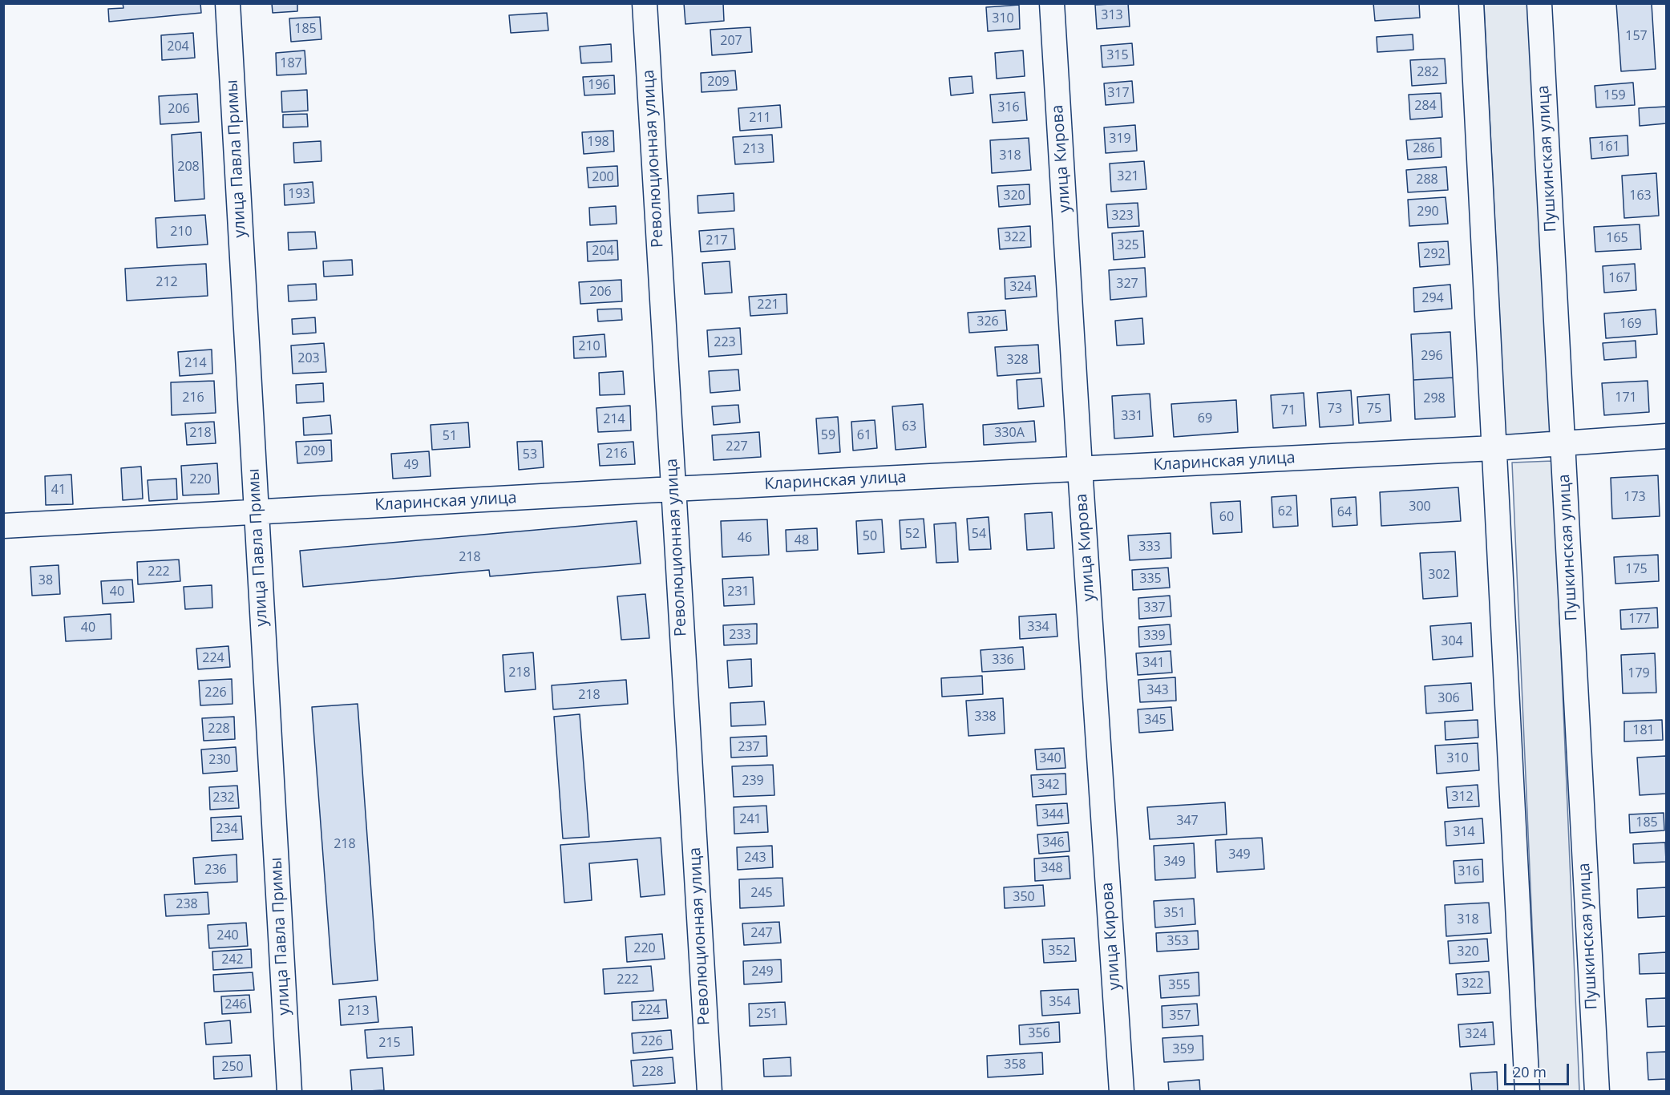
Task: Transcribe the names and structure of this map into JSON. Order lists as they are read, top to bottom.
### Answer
{
  "streets": {
    "street": [
      "улица Павла Примы",
      "Революционная улица",
      "улица Кирова",
      "Пушкинская улица",
      "Кларинская улица"
    ]
  },
  "crossings": [
    ["улица Павла Примы", "Кларинская улица"],
    ["Революционная улица", "Кларинская улица"],
    ["улица Кирова", "Кларинская улица"],
    ["Пушкинская улица", "Кларинская улица"]
  ],
  "house_numbers": [
    "313",
    "310",
    "185",
    "157",
    "207",
    "204",
    "315",
    "187",
    "282",
    "209",
    "196",
    "317",
    "159",
    "284",
    "316",
    "206",
    "211",
    "319",
    "198",
    "161",
    "286",
    "213",
    "318",
    "208",
    "321",
    "200",
    "288",
    "193",
    "320",
    "163",
    "290",
    "323",
    "210",
    "322",
    "165",
    "217",
    "325",
    "204",
    "292",
    "167",
    "212",
    "327",
    "324",
    "206",
    "294",
    "221",
    "326",
    "169",
    "223",
    "210",
    "296",
    "203",
    "328",
    "214",
    "216",
    "171",
    "298",
    "73",
    "75",
    "71",
    "331",
    "69",
    "214",
    "63",
    "218",
    "330А",
    "59",
    "61",
    "51",
    "227",
    "209",
    "216",
    "53",
    "49",
    "220",
    "41",
    "173",
    "300",
    "62",
    "64",
    "60",
    "52",
    "54",
    "50",
    "46",
    "48",
    "333",
    "218",
    "175",
    "222",
    "302",
    "335",
    "38",
    "40",
    "231",
    "337",
    "177",
    "334",
    "40",
    "233",
    "339",
    "304",
    "224",
    "336",
    "341",
    "218",
    "179",
    "343",
    "226",
    "218",
    "306",
    "338",
    "345",
    "228",
    "181",
    "237",
    "340",
    "310",
    "230",
    "239",
    "342",
    "312",
    "232",
    "344",
    "241",
    "347",
    "185",
    "234",
    "314",
    "346",
    "218",
    "349",
    "243",
    "349",
    "348",
    "236",
    "316",
    "245",
    "350",
    "238",
    "351",
    "318",
    "247",
    "240",
    "353",
    "220",
    "352",
    "320",
    "242",
    "249",
    "222",
    "322",
    "355",
    "354",
    "246",
    "224",
    "213",
    "251",
    "357",
    "356",
    "324",
    "226",
    "215",
    "359",
    "358",
    "250",
    "228"
  ],
  "scale_bar": "20 m"
}
